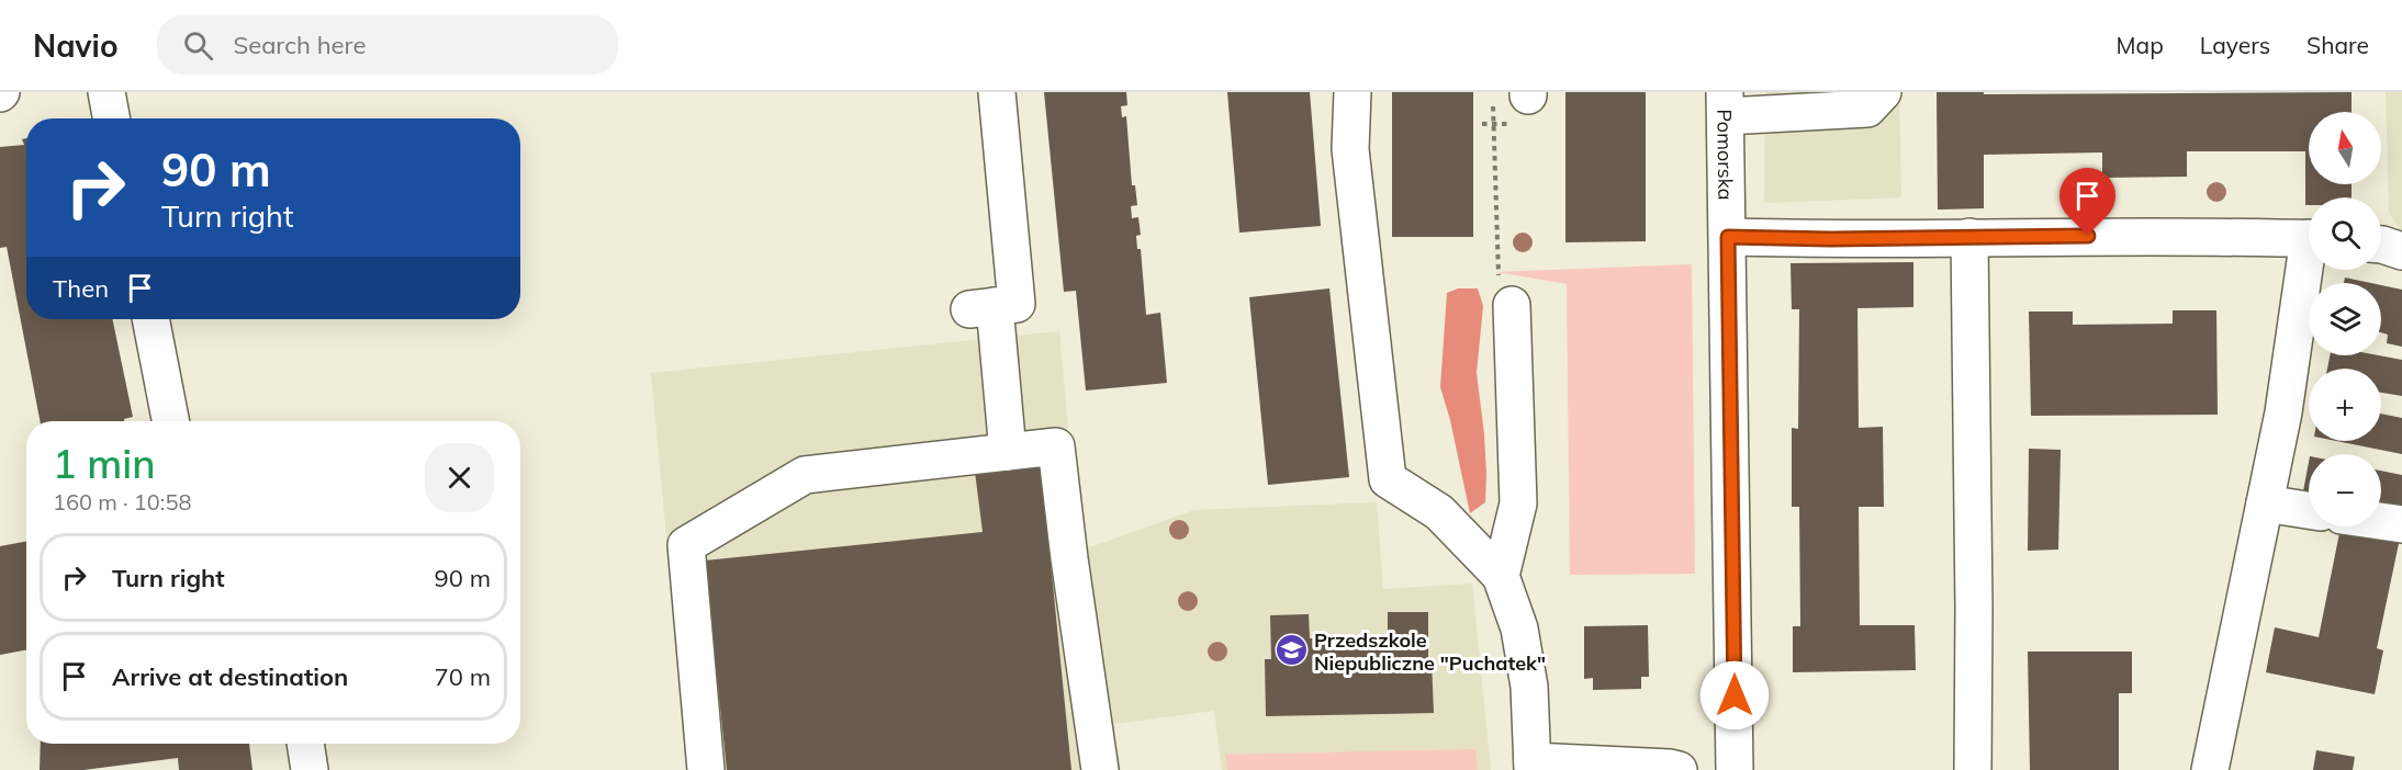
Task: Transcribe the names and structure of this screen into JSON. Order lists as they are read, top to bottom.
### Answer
{
  "streets": {
    "street": ["Pomorska"]
  },
  "places": {
    "school or university": ["Przedszkole Niepubliczne \"Puchatek\""]
  },
  "north": "top",
  "page": {
    "header": "Navio",
    "search": "Search here",
    "nav": ["Map", "Layers", "Share"],
    "map_buttons": ["+", "−"],
    "turn": ["90 m", "Turn right"],
    "then": "Then",
    "heading": ["1 min", "160 m · 10:58"],
    "list": [
      {
        "name": "Turn right",
        "value": "90 m"
      },
      {
        "name": "Arrive at destination",
        "value": "70 m"
      }
    ]
  }
}
